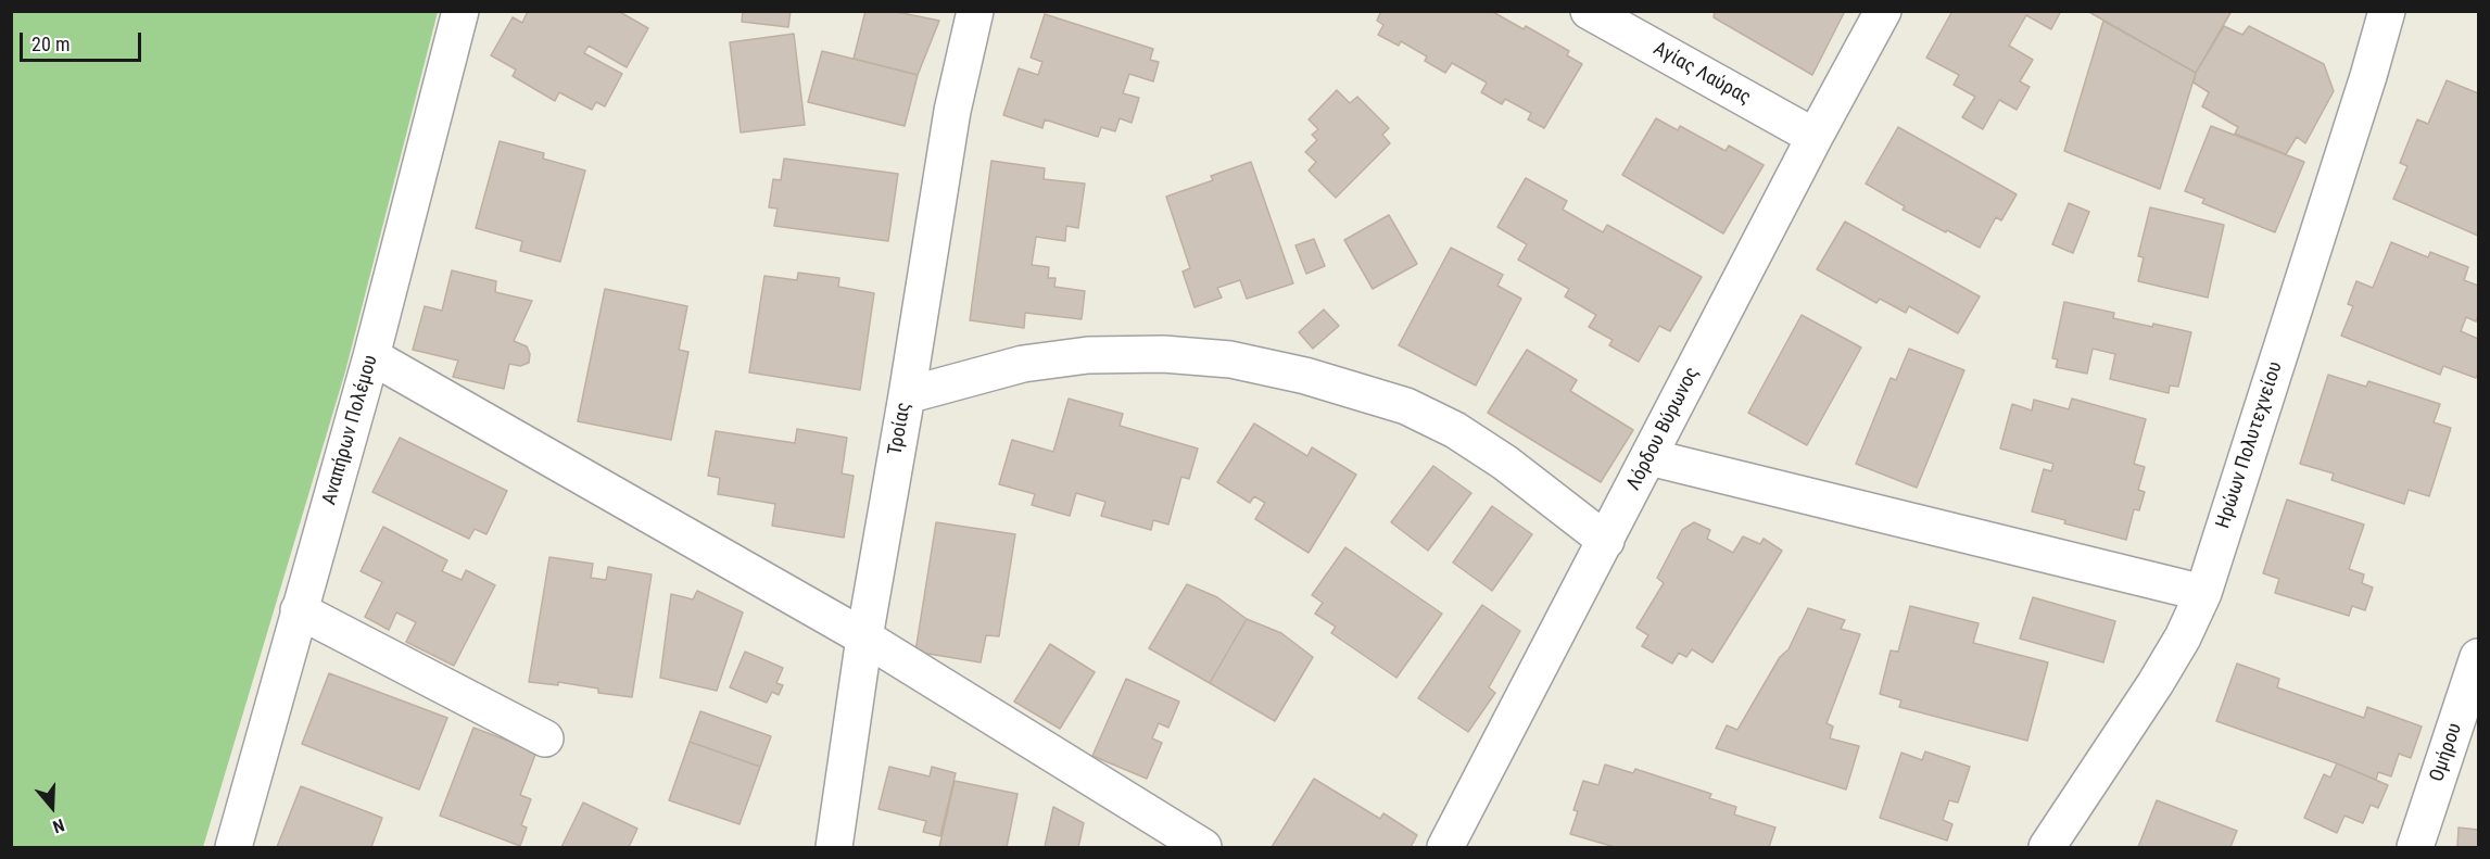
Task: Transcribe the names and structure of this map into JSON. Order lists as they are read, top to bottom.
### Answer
{
  "streets": {
    "street": [
      "Αγίας Λαύρας",
      "Τροίας",
      "Λόρδου Βύρωνος",
      "Αναπήρων Πολέμου",
      "Ηρώων Πολυτεχνείου",
      "Ομήρου"
    ]
  },
  "crossings": [
    ["Αγίας Λαύρας", "Λόρδου Βύρωνος"]
  ],
  "scale_bar": "20 m",
  "north": "bottom"
}
